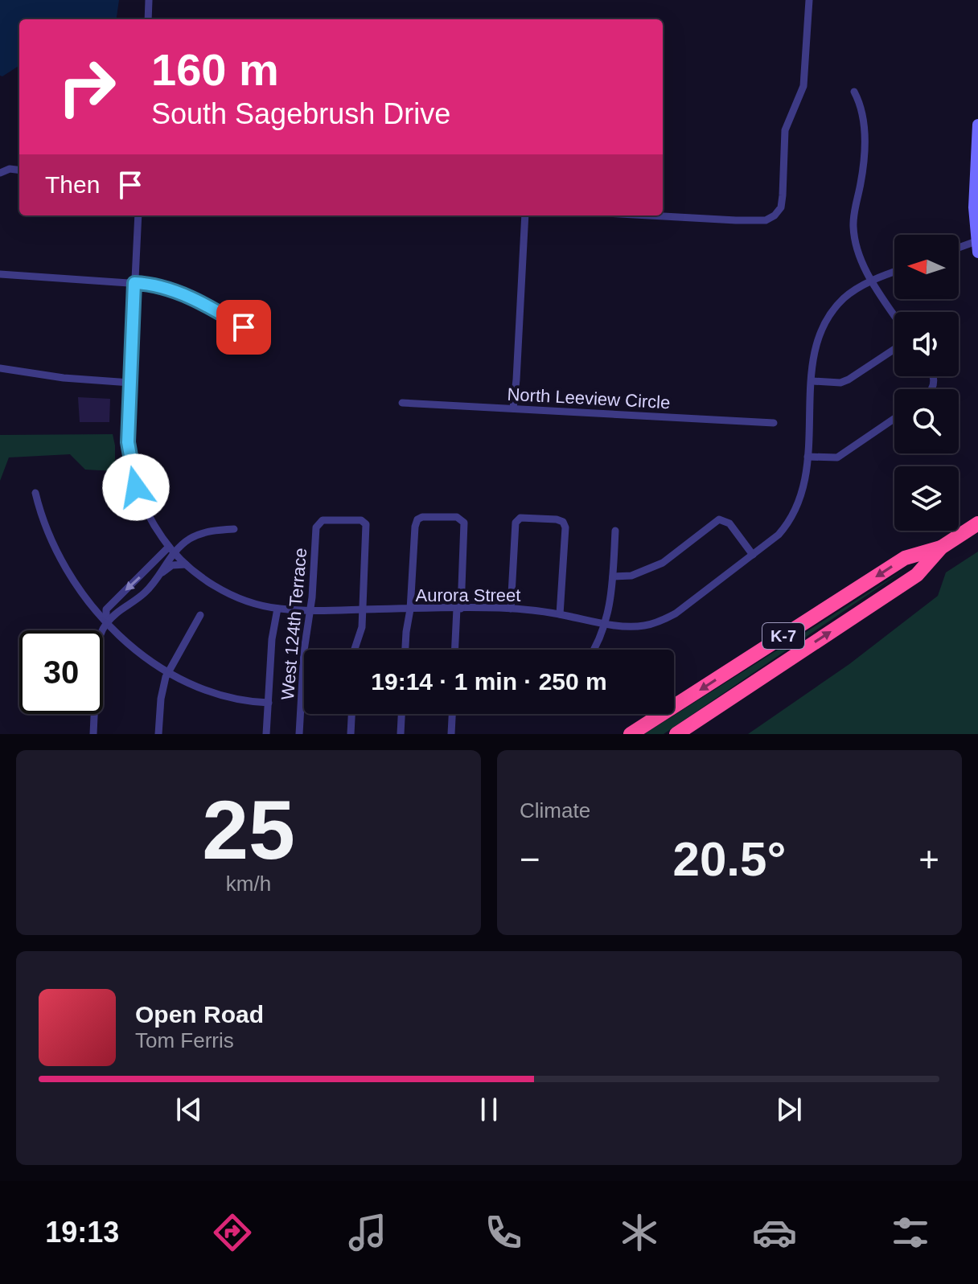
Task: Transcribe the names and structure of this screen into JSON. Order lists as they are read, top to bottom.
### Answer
{
  "streets": {
    "highway": ["K-7"],
    "street": ["North Leeview Circle", "Aurora Street", "West 124th Terrace"]
  },
  "crossings": [
    ["Aurora Street", "West 124th Terrace"]
  ],
  "north": "left",
  "page": {
    "turn": ["160 m", "South Sagebrush Drive"],
    "then": "Then",
    "limit": "30",
    "trip": "19:14 · 1 min · 250 m",
    "tile": [
      ["25", "km/h"],
      "Climate"
    ],
    "heat": ["−", "20.5°", "+"],
    "song": ["Open Road", "Tom Ferris"],
    "tabs": "19:13"
  }
}
